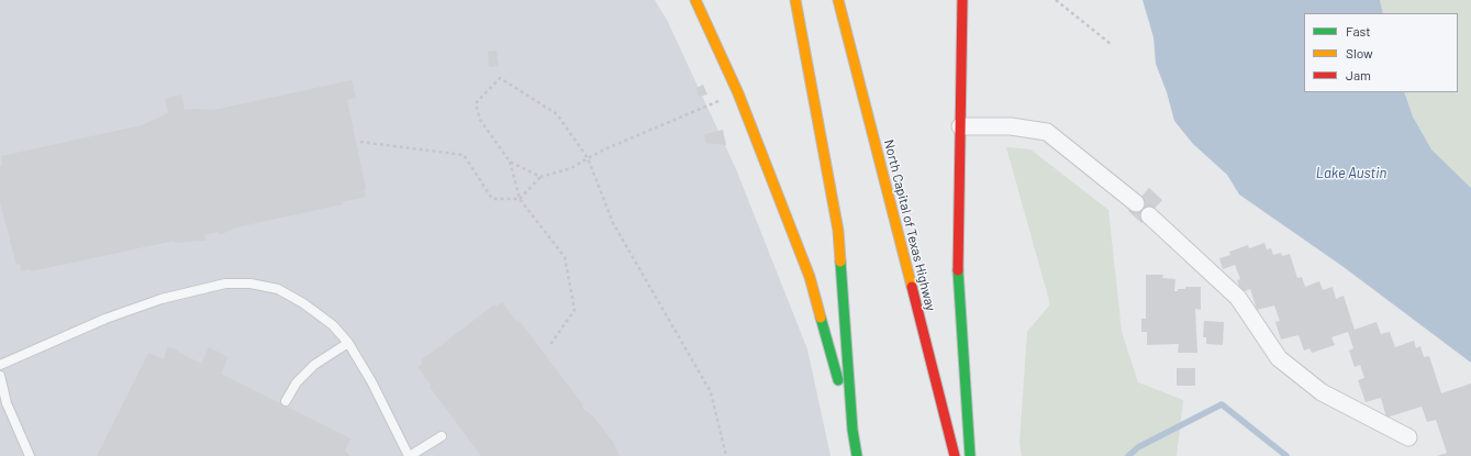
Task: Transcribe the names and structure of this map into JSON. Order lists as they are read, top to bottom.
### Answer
{
  "streets": {
    "highway": ["North Capital of Texas Highway"]
  },
  "water": ["Lake Austin"],
  "legend": ["Fast", "Slow", "Jam"]
}
